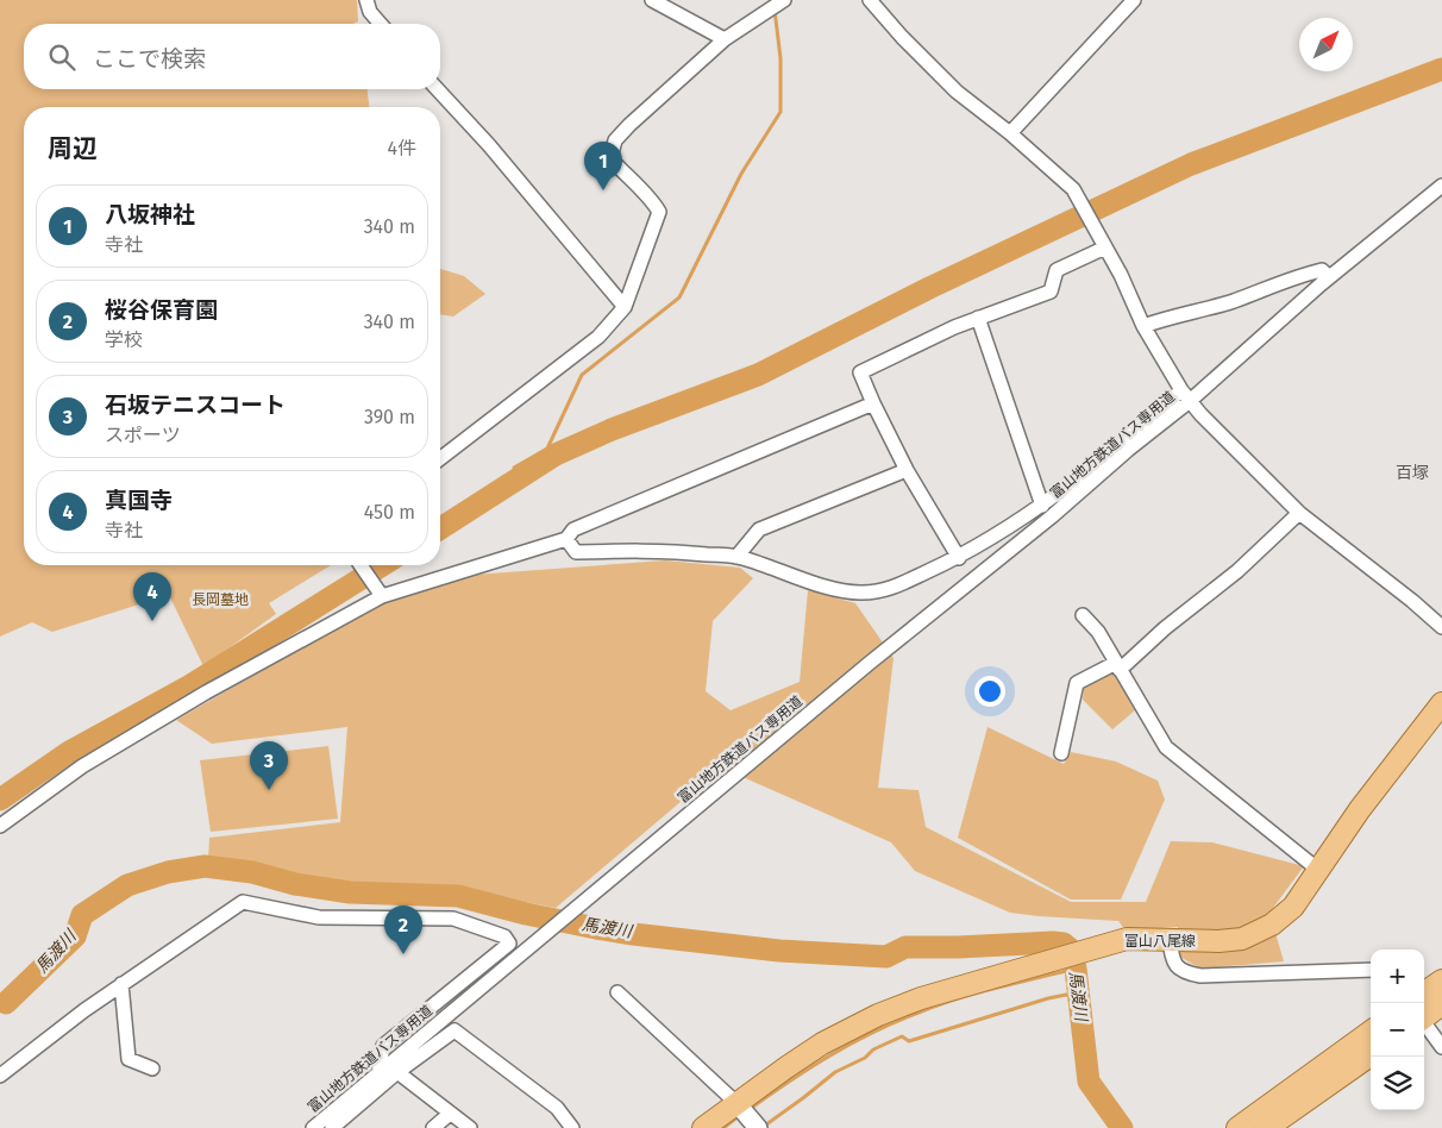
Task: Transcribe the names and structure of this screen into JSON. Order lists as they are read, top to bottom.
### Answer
{
  "streets": {
    "main road": ["富山八尾線"],
    "street": ["富山地方鉄道バス専用道"]
  },
  "districts": ["百塚"],
  "water": ["馬渡川"],
  "parks": ["長岡墓地"],
  "north": "top right",
  "page": {
    "search": "ここで検索",
    "heading": ["周辺", "4件"],
    "pins": [
      "1",
      "4",
      "3",
      "2"
    ],
    "list": [
      {
        "mark": "1",
        "name": "八坂神社",
        "note": "寺社",
        "value": "340 m"
      },
      {
        "mark": "2",
        "name": "桜谷保育園",
        "note": "学校",
        "value": "340 m"
      },
      {
        "mark": "3",
        "name": "石坂テニスコート",
        "note": "スポーツ",
        "value": "390 m"
      },
      {
        "mark": "4",
        "name": "真国寺",
        "note": "寺社",
        "value": "450 m"
      }
    ],
    "map_buttons": ["+", "−"]
  }
}
